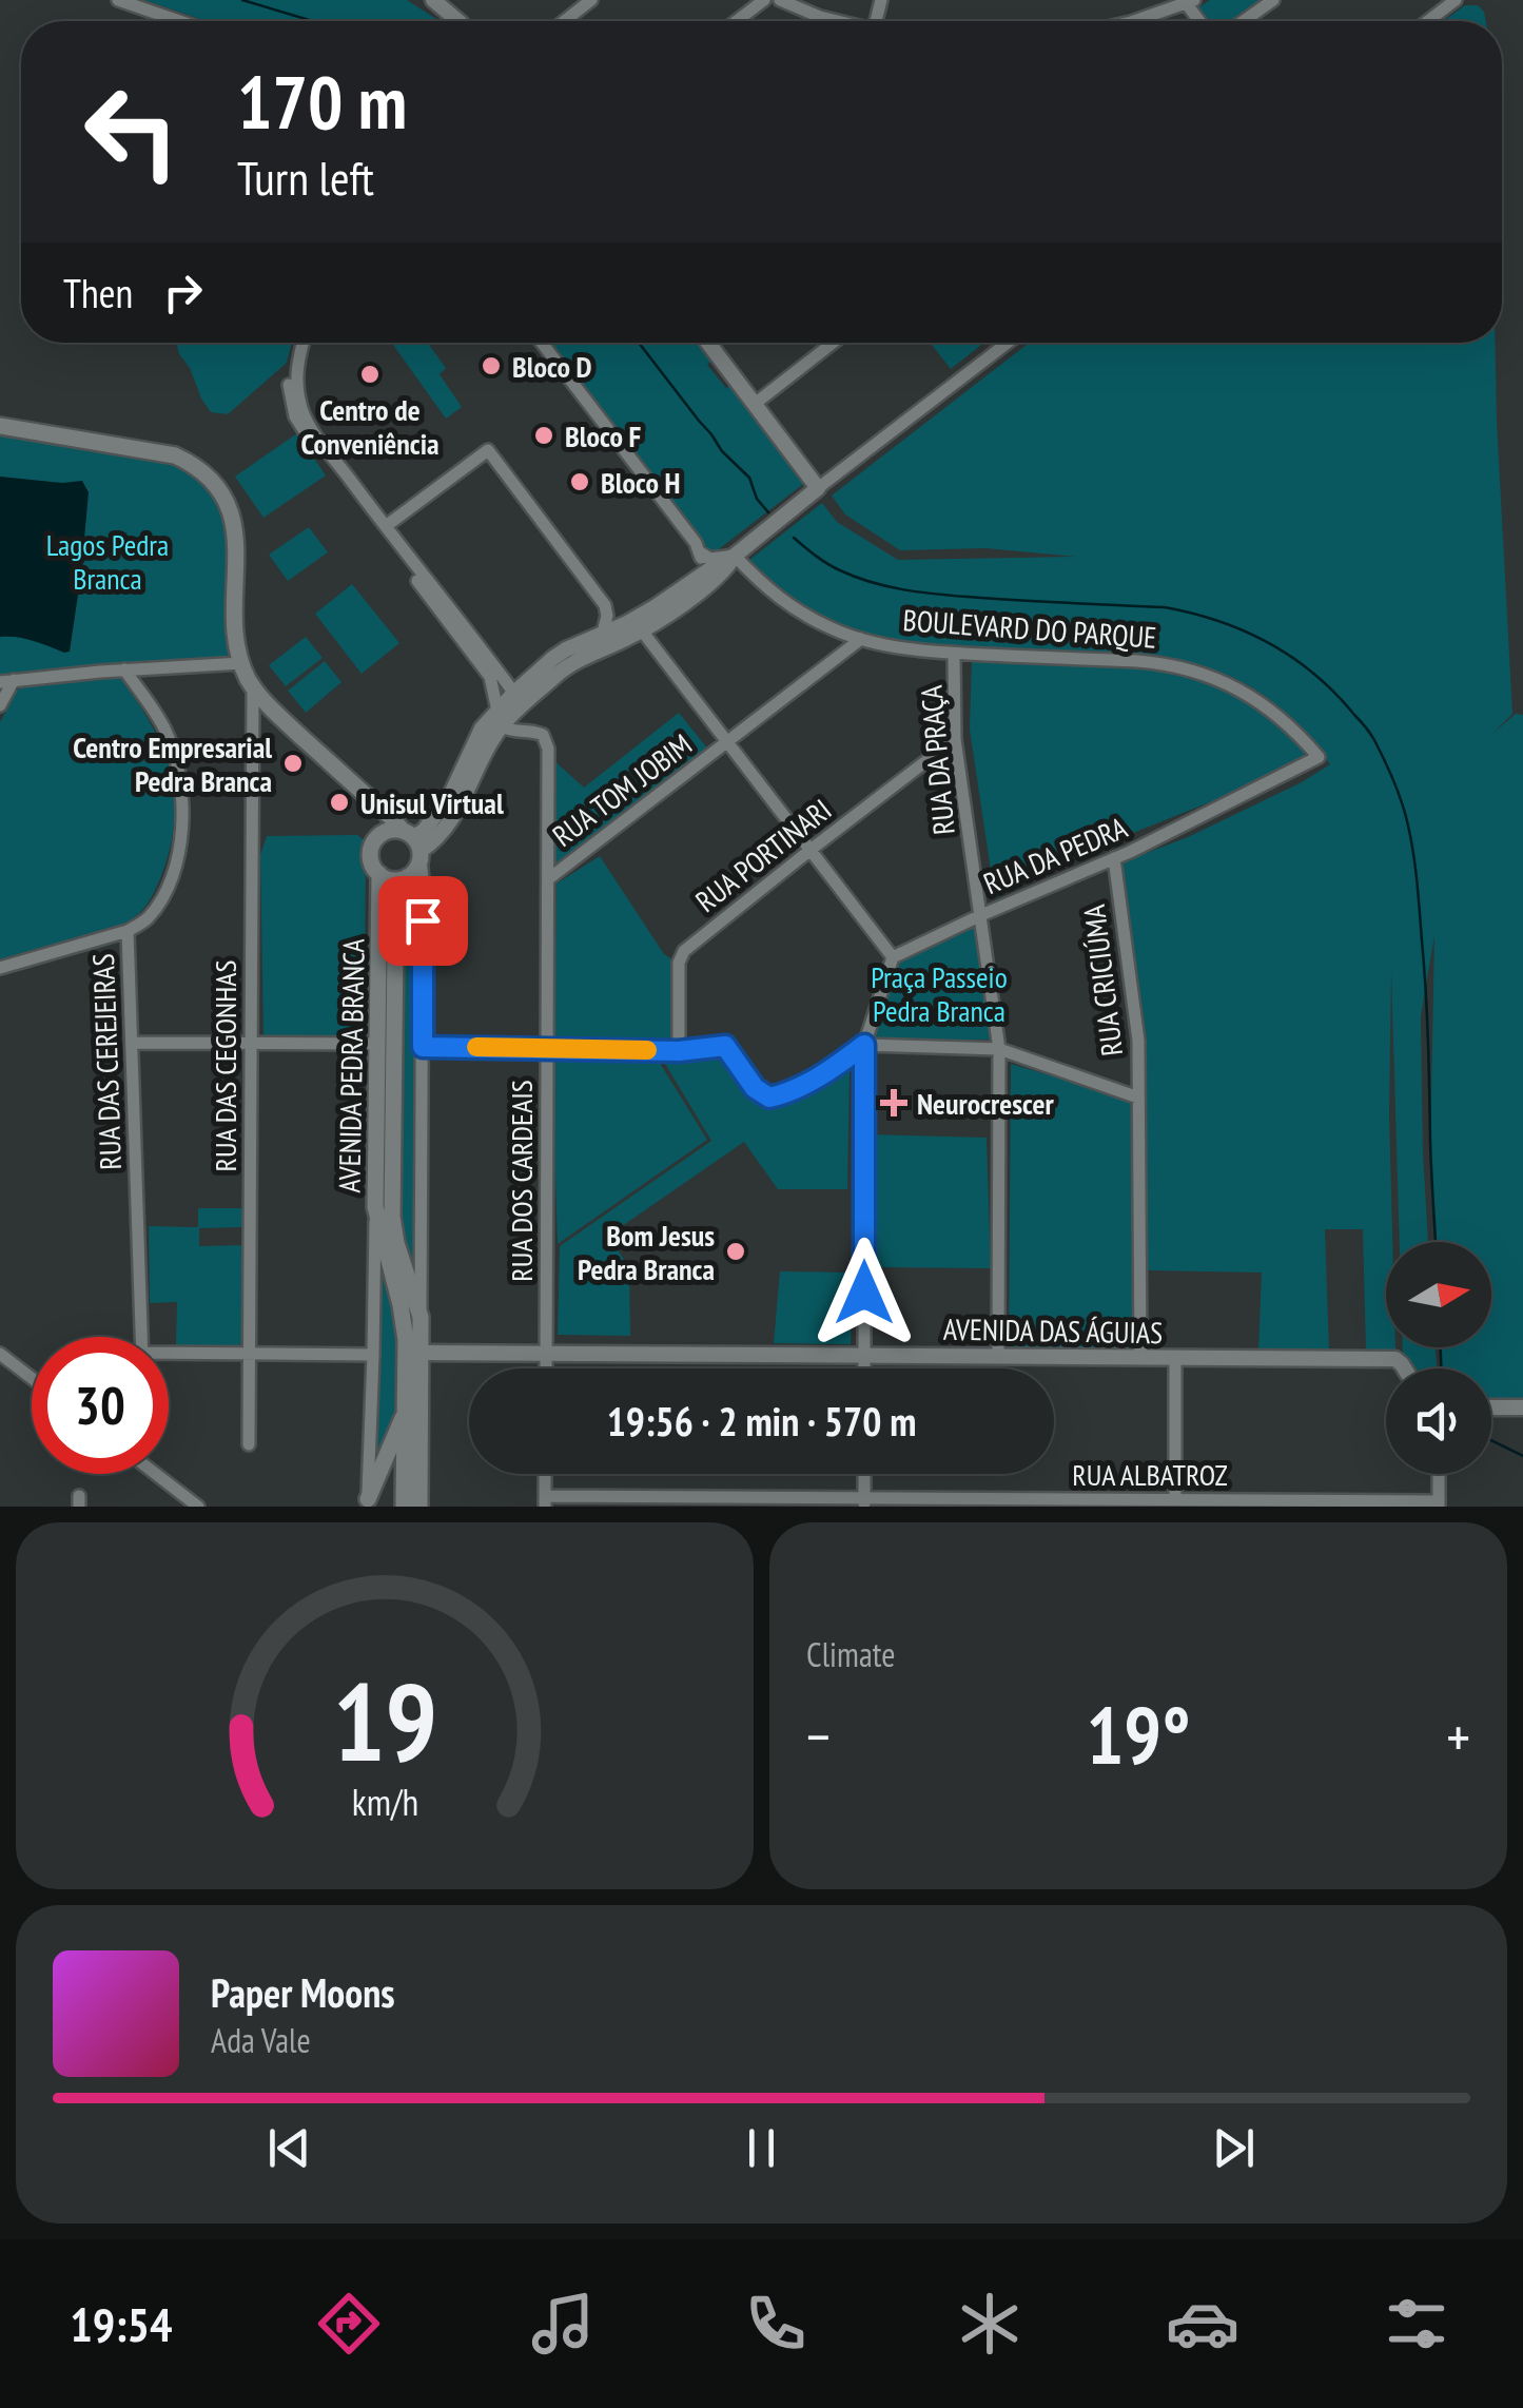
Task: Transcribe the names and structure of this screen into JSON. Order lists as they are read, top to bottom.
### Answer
{
  "streets": {
    "main road": ["AVENIDA PEDRA BRANCA"],
    "street": [
      "BOULEVARD DO PARQUE",
      "RUA DA PRAÇA",
      "RUA TOM JOBIM",
      "RUA PORTINARI",
      "RUA DA PEDRA",
      "RUA CRICIÚMA",
      "RUA DAS CEREJEIRAS",
      "RUA DAS CEGONHAS",
      "RUA DOS CARDEAIS",
      "AVENIDA DAS ÁGUIAS",
      "RUA ALBATROZ"
    ]
  },
  "crossings": [
    ["BOULEVARD DO PARQUE", "RUA DA PRAÇA"],
    ["BOULEVARD DO PARQUE", "RUA TOM JOBIM"],
    ["BOULEVARD DO PARQUE", "RUA DA PEDRA"],
    ["RUA DA PRAÇA", "RUA PORTINARI"],
    ["RUA DA PRAÇA", "RUA DA PEDRA"],
    ["RUA DA PRAÇA", "AVENIDA DAS ÁGUIAS"],
    ["RUA TOM JOBIM", "RUA DOS CARDEAIS"],
    ["RUA DA PEDRA", "RUA CRICIÚMA"],
    ["RUA CRICIÚMA", "AVENIDA DAS ÁGUIAS"],
    ["AVENIDA PEDRA BRANCA", "AVENIDA DAS ÁGUIAS"],
    ["RUA DOS CARDEAIS", "AVENIDA DAS ÁGUIAS"]
  ],
  "parks": ["Lagos Pedra Branca", "Praça Passeio Pedra Branca"],
  "places": {
    "other": [
      "Bloco D",
      "Centro de Conveniência",
      "Bloco F",
      "Bloco H",
      "Centro Empresarial Pedra Branca",
      "Unisul Virtual",
      "Bom Jesus Pedra Branca"
    ],
    "health": ["Neurocrescer"]
  },
  "north": "right",
  "page": {
    "turn": ["170 m", "Turn left"],
    "then": "Then",
    "limit": "30",
    "trip": "19:56 · 2 min · 570 m",
    "tile": "Climate",
    "heat": ["−", "19°", "+"],
    "song": ["Paper Moons", "Ada Vale"],
    "tabs": "19:54",
    "gauge": ["19", "km/h"]
  }
}
